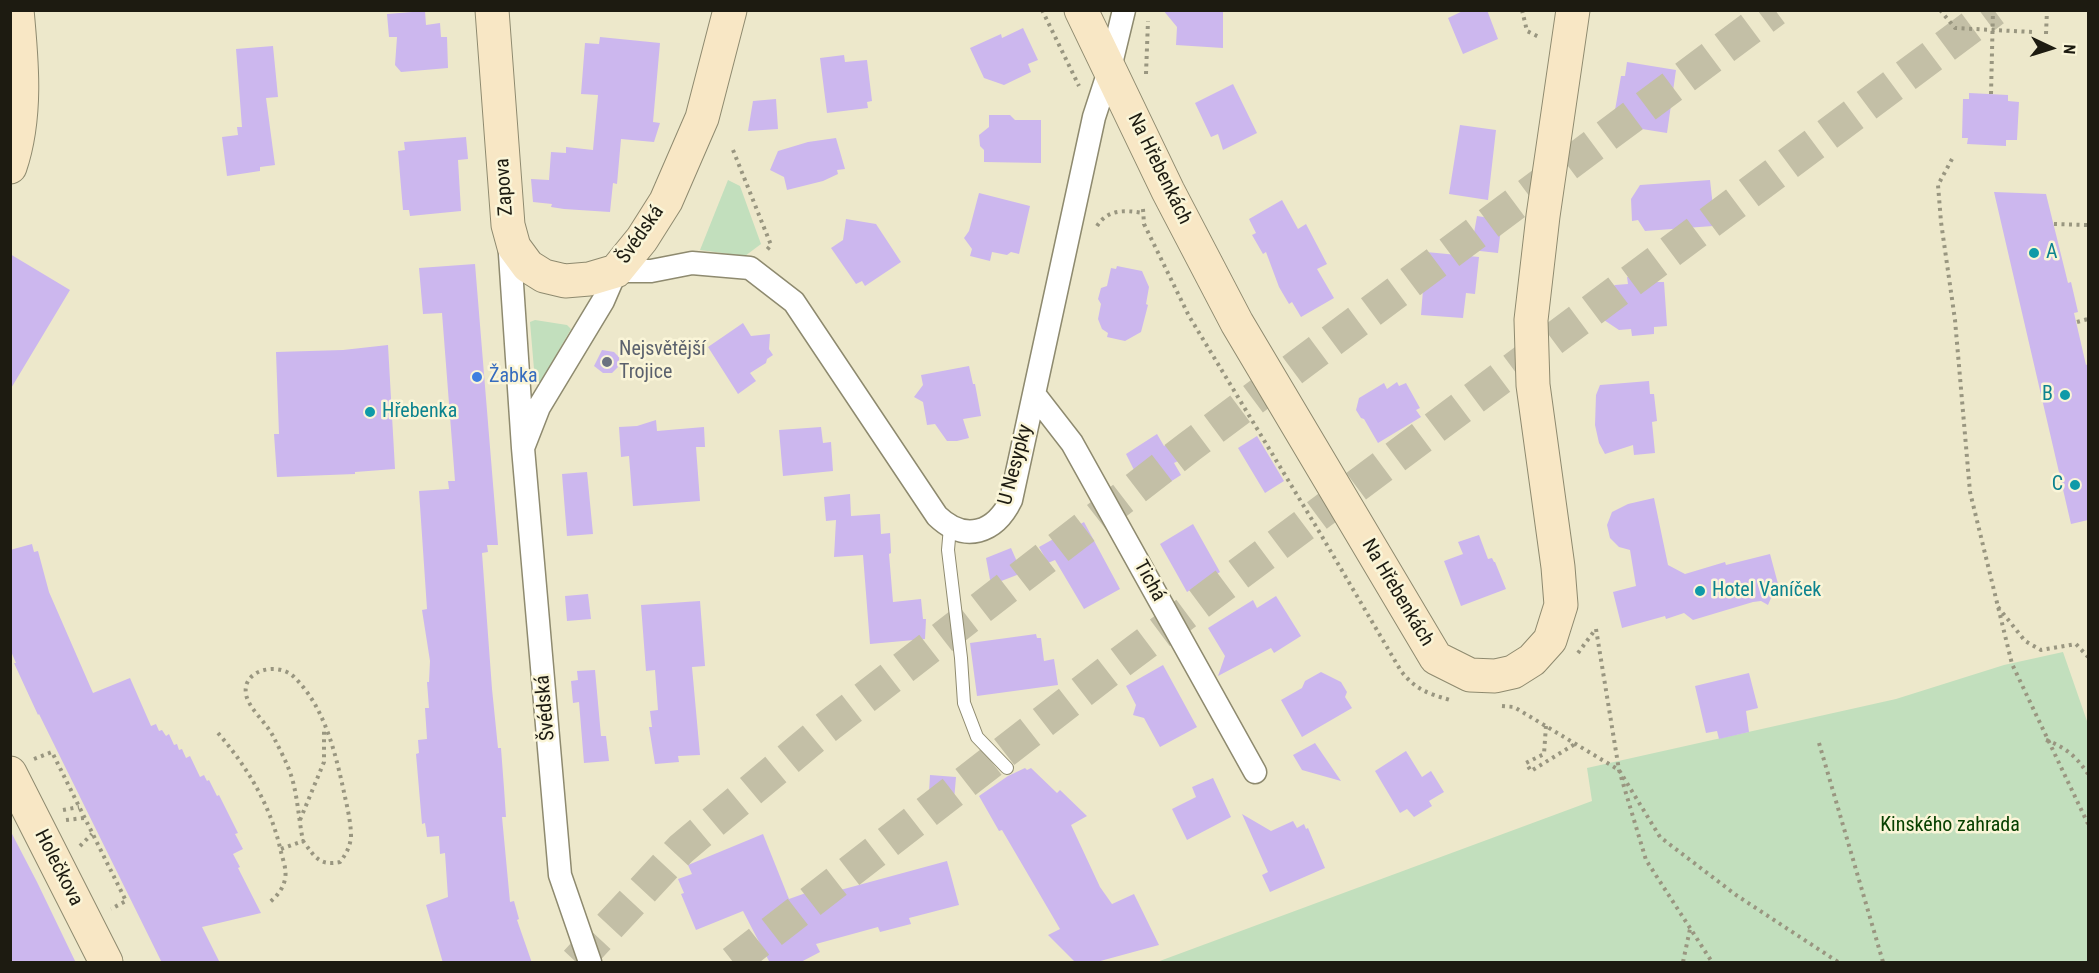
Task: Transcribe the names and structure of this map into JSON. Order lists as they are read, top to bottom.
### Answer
{
  "streets": {
    "street": [
      "Na Hřebenkách",
      "Zapova",
      "Švédská",
      "U Nesypky",
      "Tichá",
      "Holečkova"
    ]
  },
  "crossings": [
    ["Na Hřebenkách", "U Nesypky"],
    ["Zapova", "Švédská"],
    ["U Nesypky", "Tichá"]
  ],
  "parks": ["Kinského zahrada"],
  "places": [
    "A",
    "Nejsvětější Trojice",
    "Žabka",
    "B",
    "Hřebenka",
    "C",
    "Hotel Vaníček"
  ],
  "north": "right"
}
